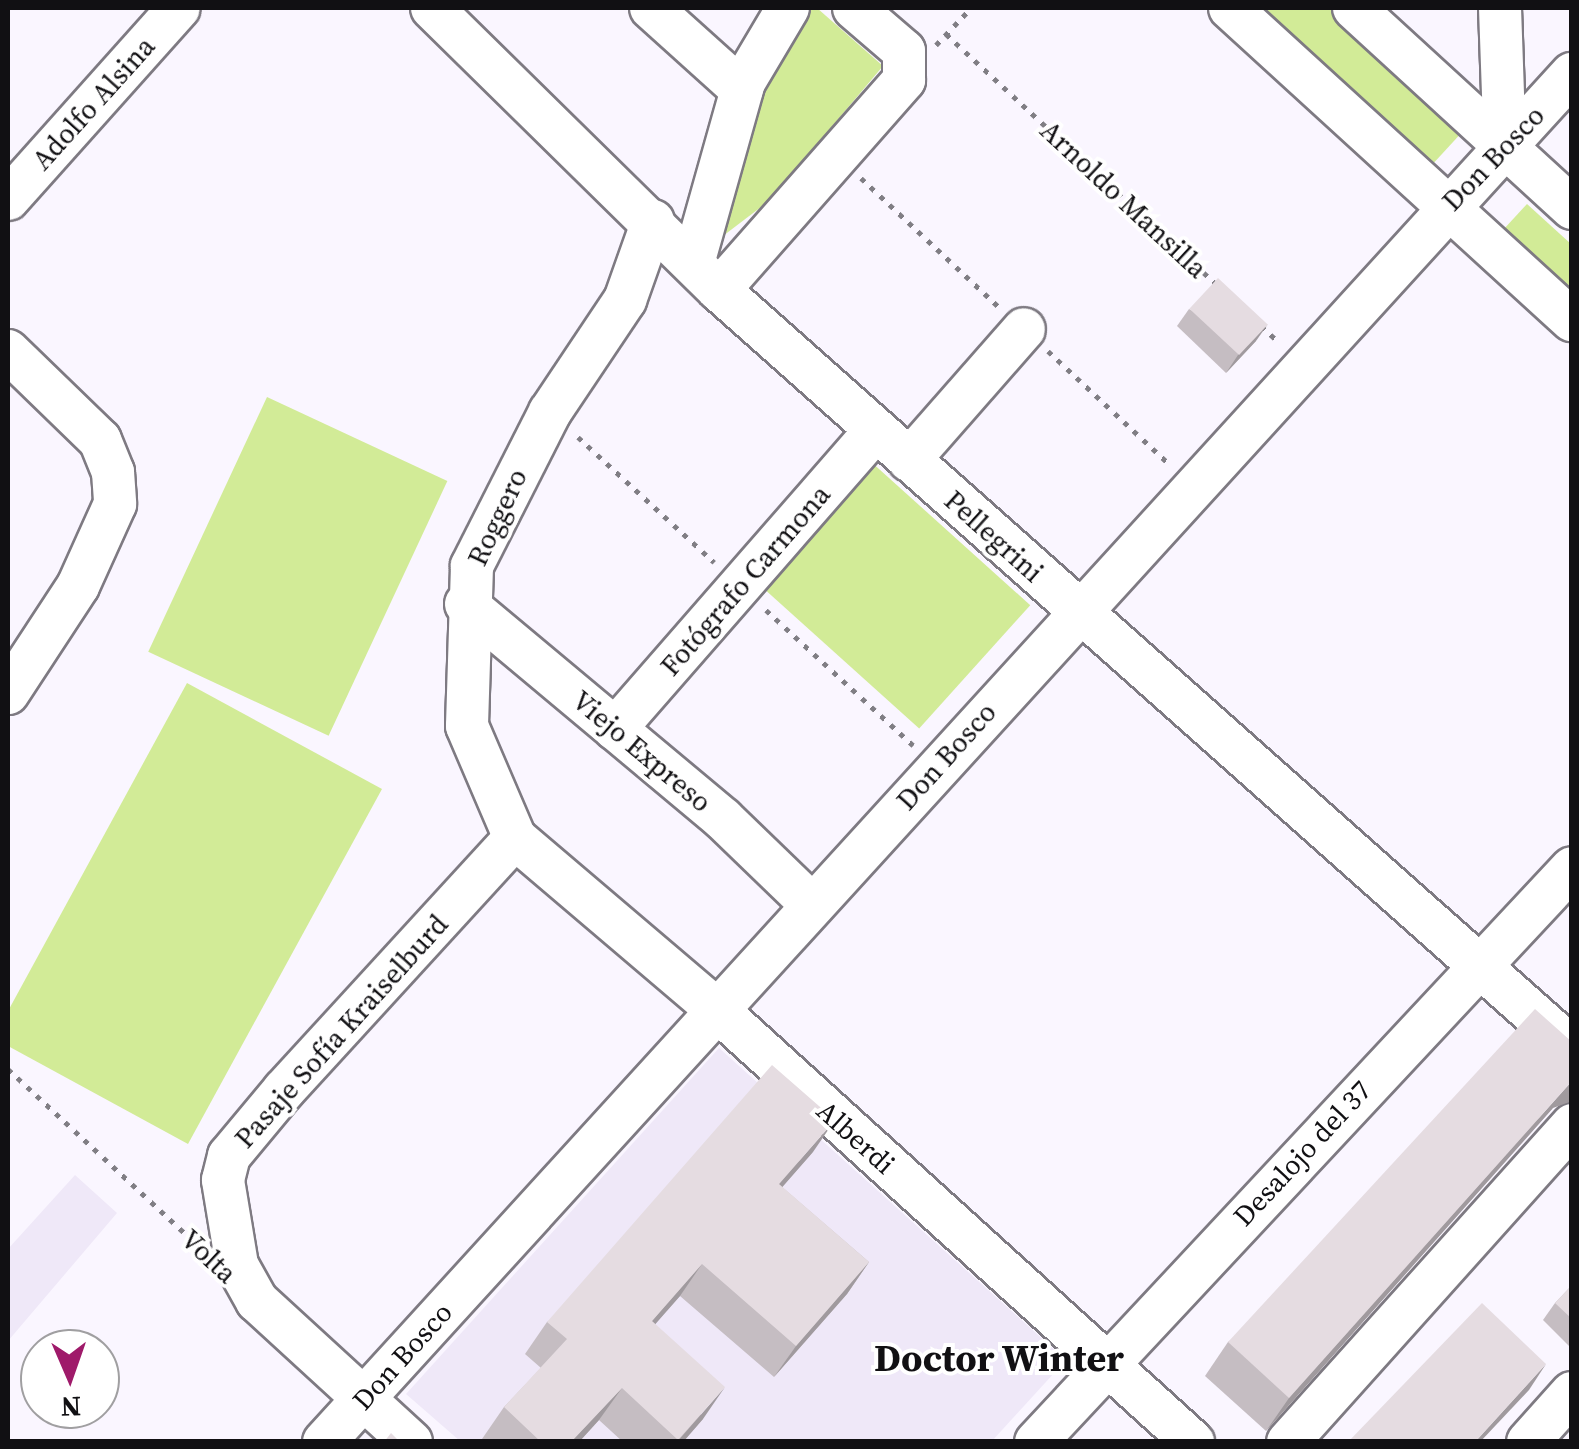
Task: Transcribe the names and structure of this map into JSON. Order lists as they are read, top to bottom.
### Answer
{
  "streets": {
    "street": [
      "Adolfo Alsina",
      "Don Bosco",
      "Roggero",
      "Pellegrini",
      "Fotógrafo Carmona",
      "Viejo Expreso",
      "Pasaje Sofía Kraiselburd",
      "Alberdi",
      "Desalojo del 37",
      "Volta"
    ],
    "path": ["Arnoldo Mansilla"]
  },
  "crossings": [
    ["Don Bosco", "Pellegrini"],
    ["Don Bosco", "Viejo Expreso"],
    ["Don Bosco", "Alberdi"],
    ["Don Bosco", "Volta"],
    ["Roggero", "Pellegrini"],
    ["Roggero", "Viejo Expreso"],
    ["Roggero", "Pasaje Sofía Kraiselburd"],
    ["Roggero", "Alberdi"],
    ["Pellegrini", "Fotógrafo Carmona"],
    ["Pellegrini", "Desalojo del 37"],
    ["Fotógrafo Carmona", "Viejo Expreso"],
    ["Pasaje Sofía Kraiselburd", "Alberdi"],
    ["Pasaje Sofía Kraiselburd", "Volta"],
    ["Alberdi", "Desalojo del 37"]
  ],
  "districts": ["Doctor Winter"],
  "north": "bottom"
}
